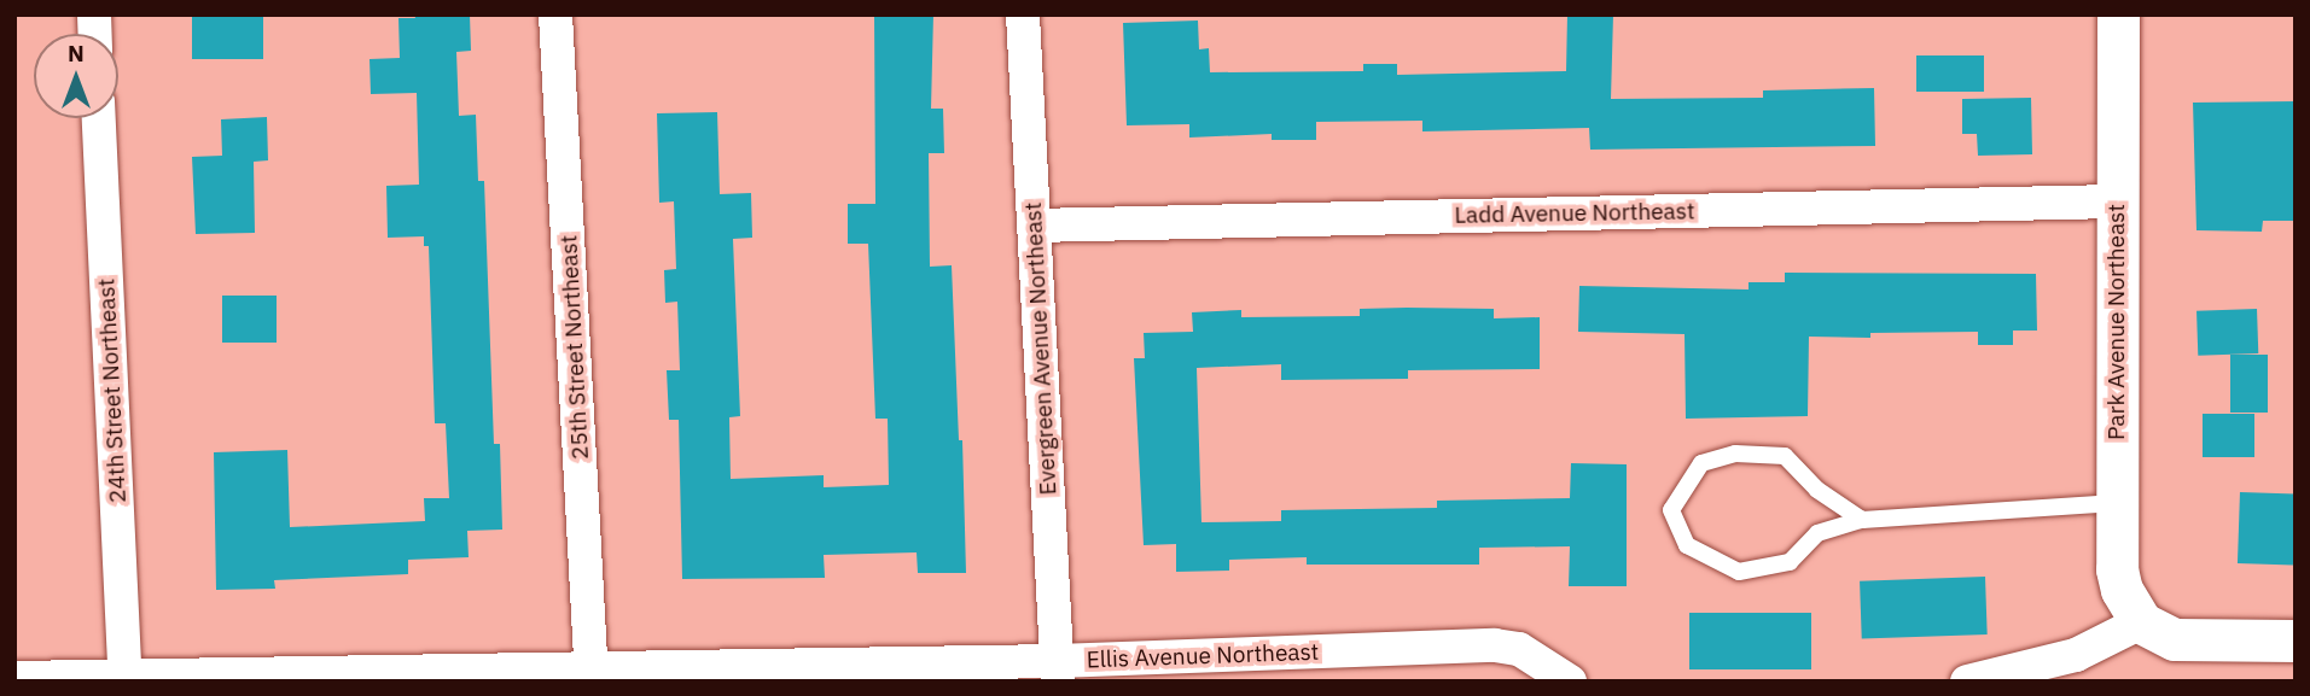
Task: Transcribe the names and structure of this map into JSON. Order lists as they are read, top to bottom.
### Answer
{
  "streets": {
    "street": [
      "Ladd Avenue Northeast",
      "Park Avenue Northeast",
      "25th Street Northeast",
      "Evergreen Avenue Northeast",
      "24th Street Northeast",
      "Ellis Avenue Northeast"
    ]
  },
  "crossings": [
    ["Ladd Avenue Northeast", "Park Avenue Northeast"],
    ["Ladd Avenue Northeast", "Evergreen Avenue Northeast"],
    ["25th Street Northeast", "Ellis Avenue Northeast"],
    ["Evergreen Avenue Northeast", "Ellis Avenue Northeast"],
    ["24th Street Northeast", "Ellis Avenue Northeast"]
  ],
  "north": "top"
}
